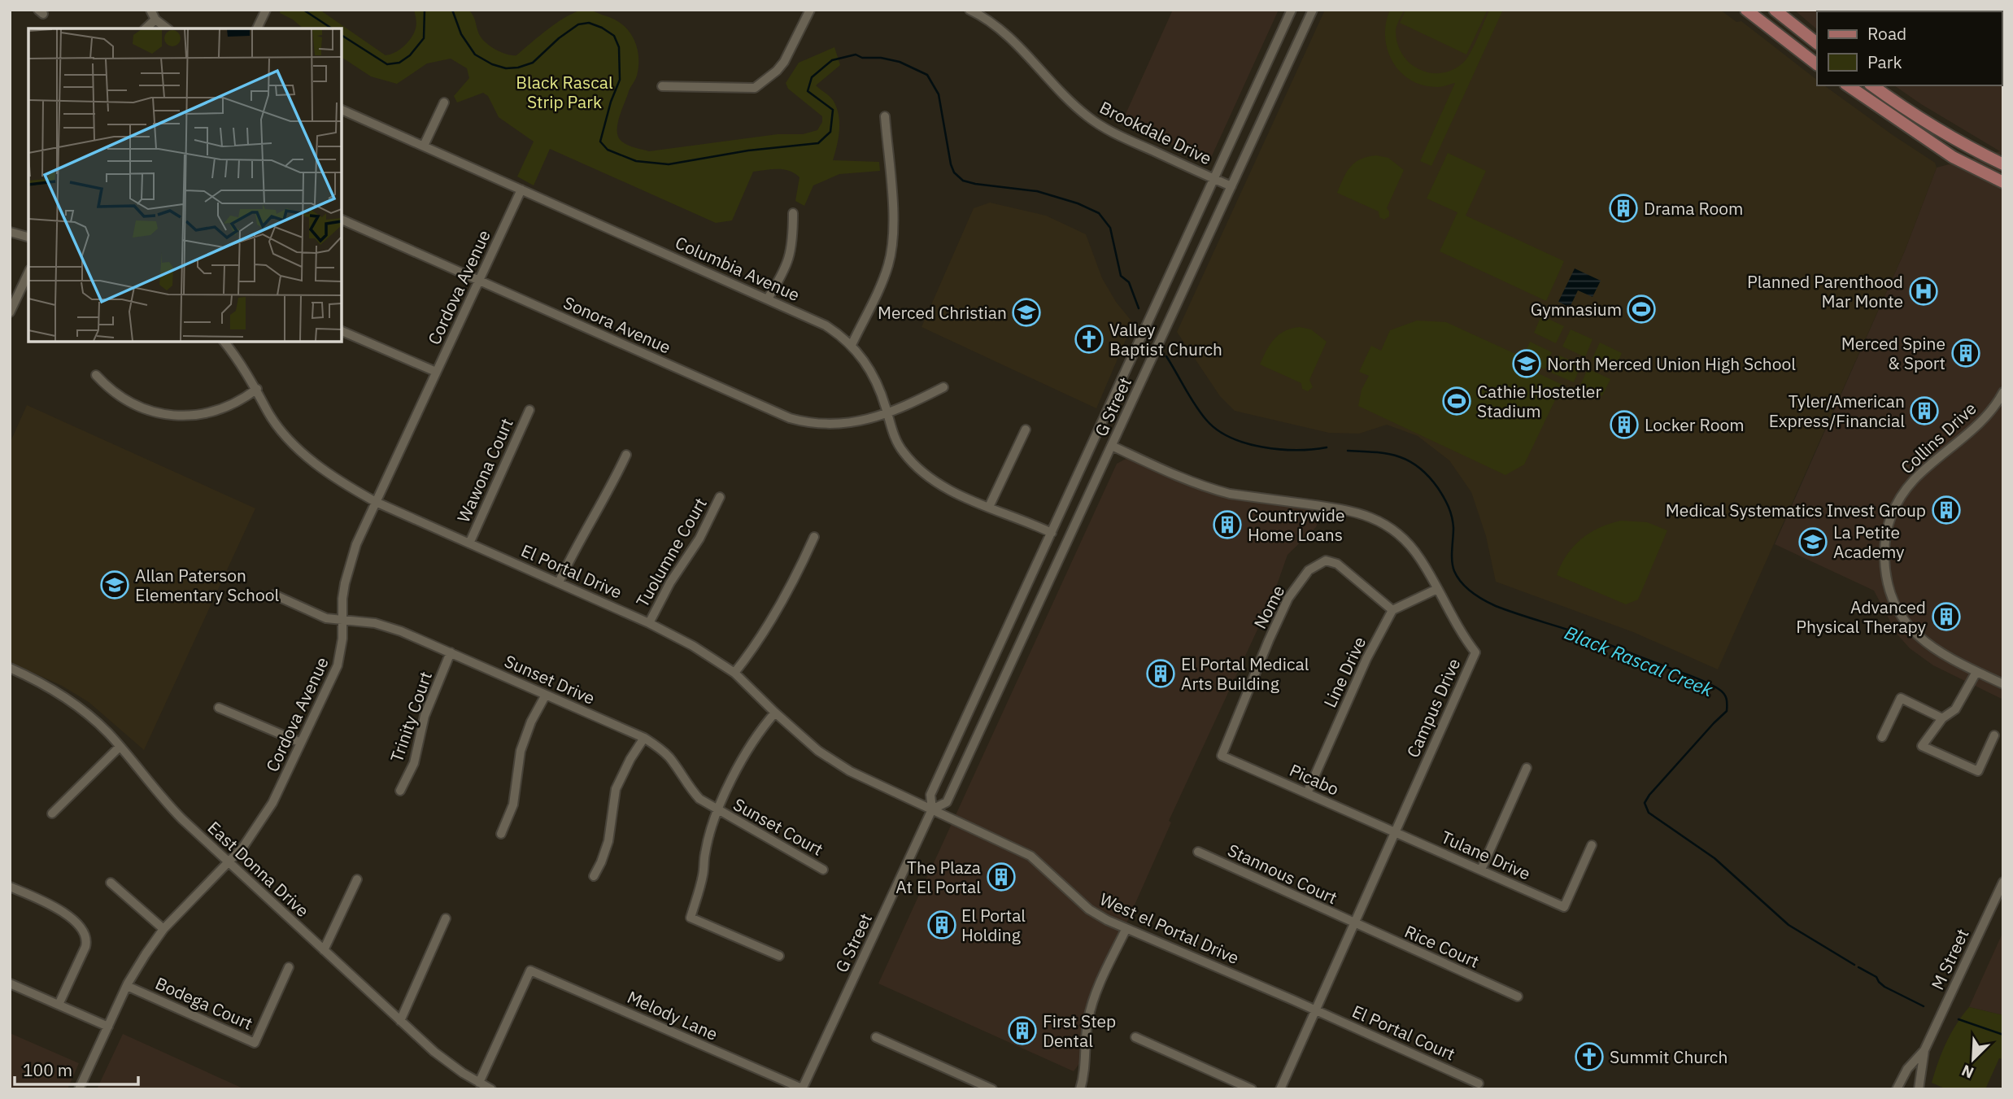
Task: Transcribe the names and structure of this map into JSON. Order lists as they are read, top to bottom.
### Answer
{
  "streets": {
    "street": [
      "Brookdale Drive",
      "Columbia Avenue",
      "Cordova Avenue",
      "Sonora Avenue",
      "G Street",
      "Collins Drive",
      "Wawona Court",
      "Tuolumne Court",
      "El Portal Drive",
      "Nome",
      "Line Drive",
      "Sunset Drive",
      "Campus Drive",
      "Trinity Court",
      "Picabo",
      "Sunset Court",
      "Tulane Drive",
      "East Donna Drive",
      "Stannous Court",
      "West el Portal Drive",
      "Rice Court",
      "M Street",
      "Bodega Court",
      "Melody Lane",
      "El Portal Court"
    ]
  },
  "crossings": [
    ["Brookdale Drive", "G Street"],
    ["Columbia Avenue", "Cordova Avenue"],
    ["Columbia Avenue", "Sonora Avenue"],
    ["Columbia Avenue", "G Street"],
    ["Cordova Avenue", "Sonora Avenue"],
    ["Cordova Avenue", "El Portal Drive"],
    ["Cordova Avenue", "Sunset Drive"],
    ["Cordova Avenue", "East Donna Drive"],
    ["Cordova Avenue", "Bodega Court"],
    ["G Street", "El Portal Drive"],
    ["G Street", "Campus Drive"],
    ["G Street", "West el Portal Drive"],
    ["G Street", "Melody Lane"],
    ["Wawona Court", "El Portal Drive"],
    ["Tuolumne Court", "El Portal Drive"],
    ["El Portal Drive", "West el Portal Drive"],
    ["Nome", "Line Drive"],
    ["Nome", "Picabo"],
    ["Line Drive", "Picabo"],
    ["Sunset Drive", "Trinity Court"],
    ["Sunset Drive", "Sunset Court"],
    ["Campus Drive", "Picabo"],
    ["Campus Drive", "Tulane Drive"],
    ["Campus Drive", "Stannous Court"],
    ["Campus Drive", "West el Portal Drive"],
    ["Campus Drive", "Rice Court"],
    ["Campus Drive", "El Portal Court"],
    ["Picabo", "Tulane Drive"],
    ["East Donna Drive", "Melody Lane"],
    ["Stannous Court", "Rice Court"],
    ["West el Portal Drive", "El Portal Court"]
  ],
  "water": ["Black Rascal Creek"],
  "parks": ["Black Rascal Strip Park"],
  "places": {
    "building": [
      "Drama Room",
      "Merced Spine & Sport",
      "Tyler/American Express/Financial",
      "Locker Room",
      "Medical Systematics Invest Group",
      "Countrywide Home Loans",
      "Advanced Physical Therapy",
      "El Portal Medical Arts Building",
      "The Plaza At El Portal",
      "El Portal Holding",
      "First Step Dental"
    ],
    "hospital": ["Planned Parenthood Mar Monte"],
    "sports": ["Gymnasium", "Cathie Hostetler Stadium"],
    "school or university": [
      "Merced Christian",
      "North Merced Union High School",
      "La Petite Academy",
      "Allan Paterson Elementary School"
    ],
    "church": ["Valley Baptist Church", "Summit Church"]
  },
  "legend": ["Road", "Park"],
  "scale_bar": "100 m",
  "north": "bottom left"
}
